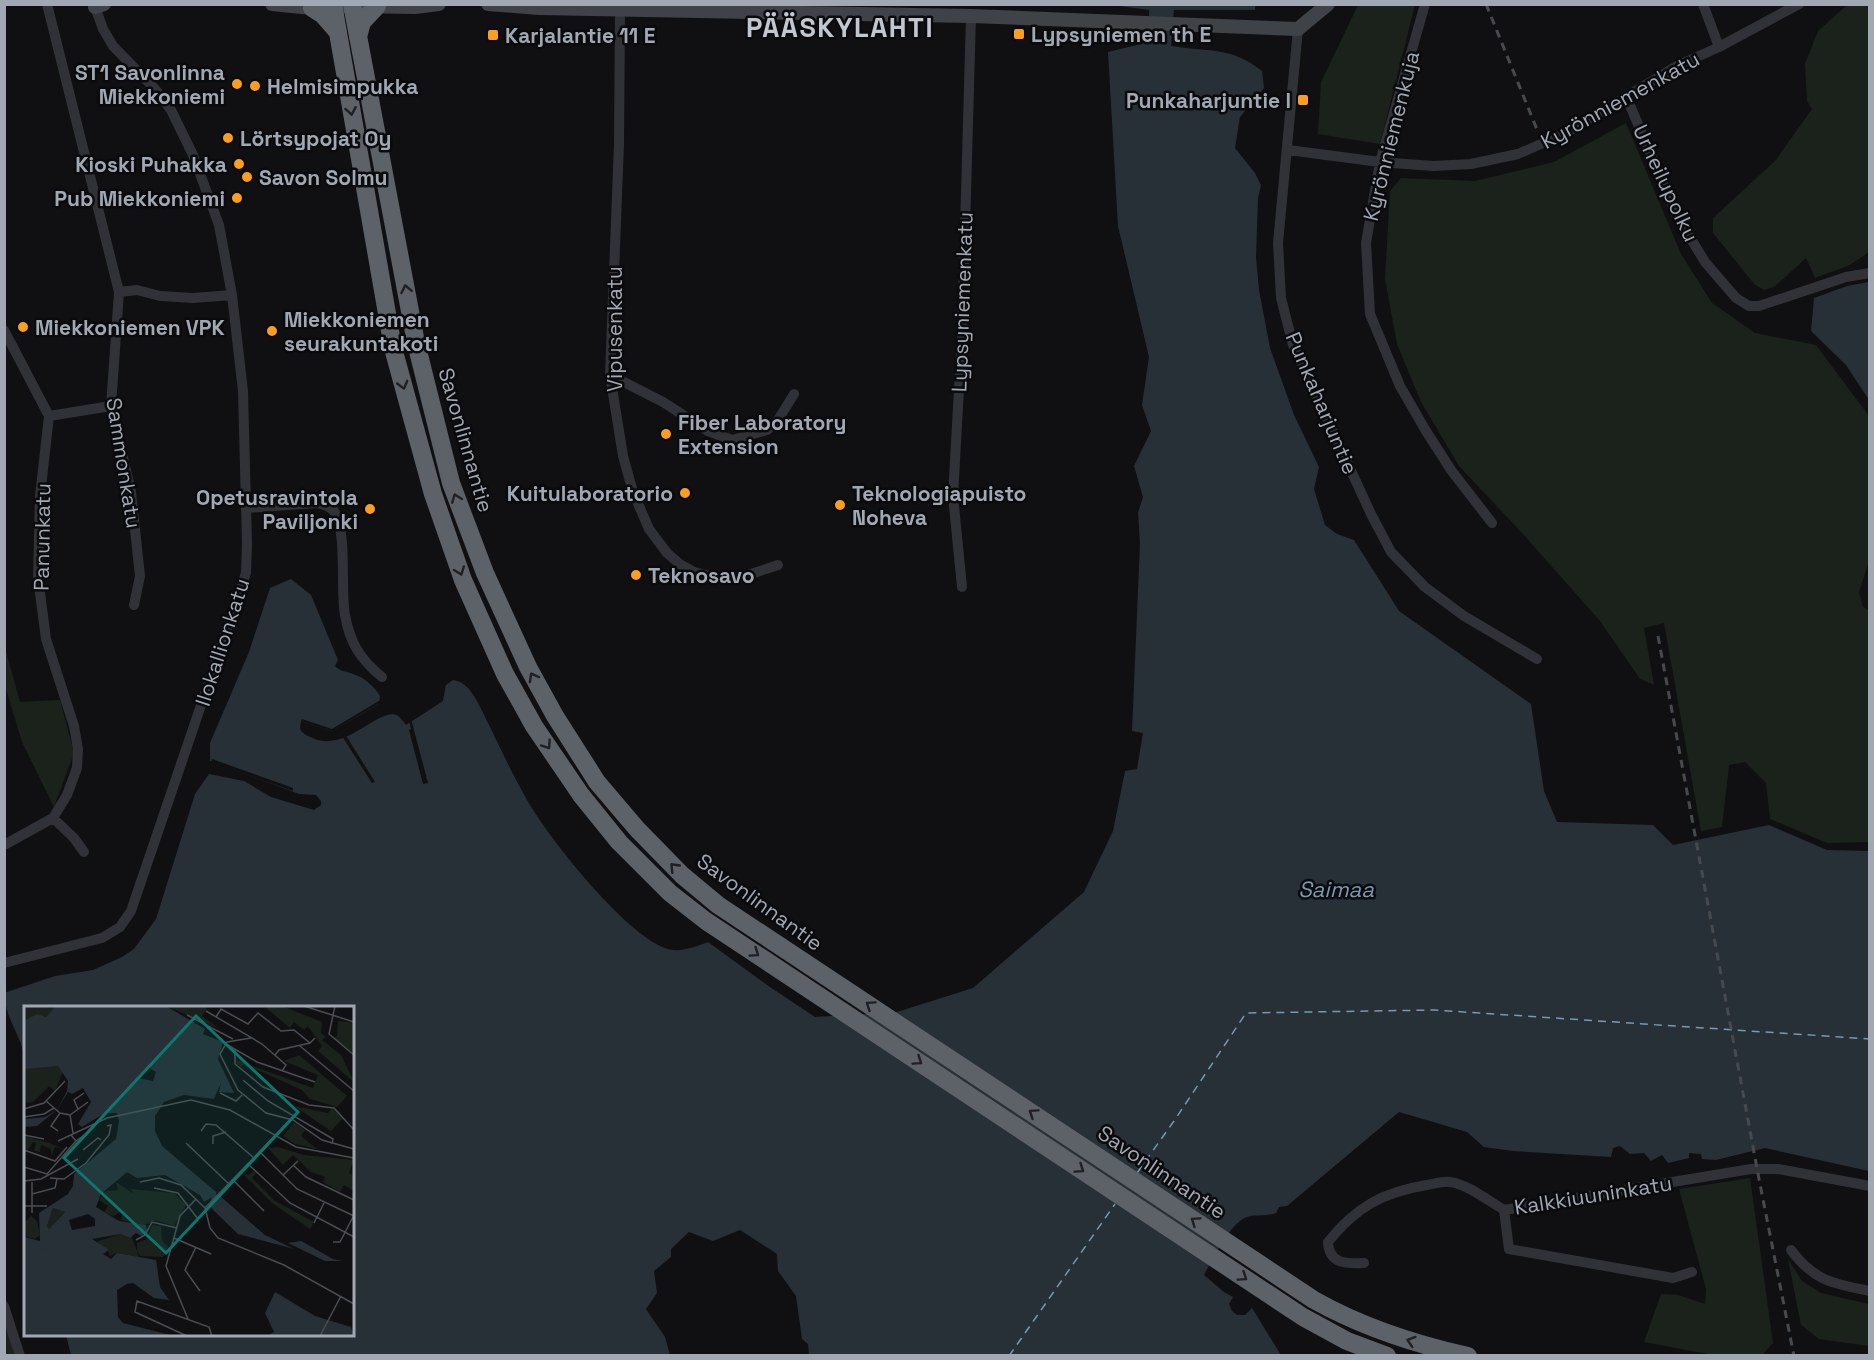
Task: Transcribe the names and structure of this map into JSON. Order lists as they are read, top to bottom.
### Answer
{
  "streets": {
    "highway": ["Savonlinnantie"],
    "street": [
      "Kyrönniemenkatu",
      "Kyrönniemenkuja",
      "Urheilupolku",
      "Lypsyniemenkatu",
      "Vipusenkatu",
      "Punkaharjuntie",
      "Sammonkatu",
      "Panunkatu",
      "Ilokallionkatu",
      "Kalkkiuuninkatu"
    ]
  },
  "crossings": [
    ["Kyrönniemenkatu", "Kyrönniemenkuja"],
    ["Kyrönniemenkatu", "Urheilupolku"],
    ["Kyrönniemenkatu", "Punkaharjuntie"]
  ],
  "districts": ["PÄÄSKYLAHTI"],
  "water": ["Saimaa"],
  "places": {
    "transit": ["Lypsyniemen th E", "Karjalantie 11 E", "Punkaharjuntie I"],
    "other": [
      "ST1 Savonlinna Miekkoniemi",
      "Helmisimpukka",
      "Lörtsypojat Oy",
      "Kioski Puhakka",
      "Savon Solmu",
      "Pub Miekkoniemi",
      "Miekkoniemen VPK",
      "Miekkoniemen seurakuntakoti",
      "Fiber Laboratory Extension",
      "Kuitulaboratorio",
      "Teknologiapuisto Noheva",
      "Opetusravintola Paviljonki",
      "Teknosavo"
    ]
  }
}
